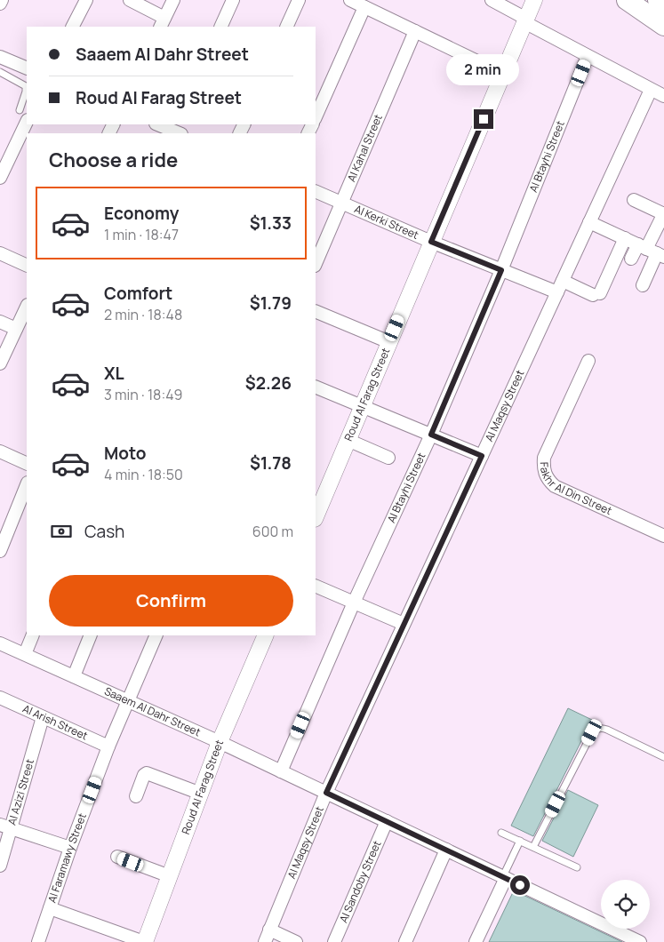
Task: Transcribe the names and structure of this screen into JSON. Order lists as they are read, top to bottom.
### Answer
{
  "streets": {
    "street": [
      "Al Kahal Street",
      "Al Btayhi Street",
      "Al Kerki Street",
      "Roud Al Farag Street",
      "Al Maqsy Street",
      "Fakhr Al Din Street",
      "Saaem Al Dahr Street",
      "Al Arish Street",
      "Al Azizi Street",
      "Al Faramawy Street",
      "Al Sandoby Street"
    ]
  },
  "crossings": [
    ["Al Kahal Street", "Al Kerki Street"],
    ["Al Btayhi Street", "Al Kerki Street"],
    ["Al Btayhi Street", "Saaem Al Dahr Street"],
    ["Al Kerki Street", "Roud Al Farag Street"],
    ["Al Kerki Street", "Al Maqsy Street"],
    ["Roud Al Farag Street", "Saaem Al Dahr Street"],
    ["Al Maqsy Street", "Saaem Al Dahr Street"],
    ["Saaem Al Dahr Street", "Al Faramawy Street"],
    ["Saaem Al Dahr Street", "Al Sandoby Street"],
    ["Al Arish Street", "Al Azizi Street"],
    ["Al Arish Street", "Al Faramawy Street"]
  ],
  "page": {
    "banner": ["Saaem Al Dahr Street", "Roud Al Farag Street"],
    "bubble": "2 min",
    "heading": "Choose a ride",
    "list": [
      {
        "name": "Economy",
        "note": "1 min · 18:47",
        "value": "$1.33"
      },
      {
        "name": "Comfort",
        "note": "2 min · 18:48",
        "value": "$1.79"
      },
      {
        "name": "XL",
        "note": "3 min · 18:49",
        "value": "$2.26"
      },
      {
        "name": "Moto",
        "note": "4 min · 18:50",
        "value": "$1.78"
      }
    ],
    "pay": ["Cash", "600 m"],
    "buttons": "Confirm"
  }
}
